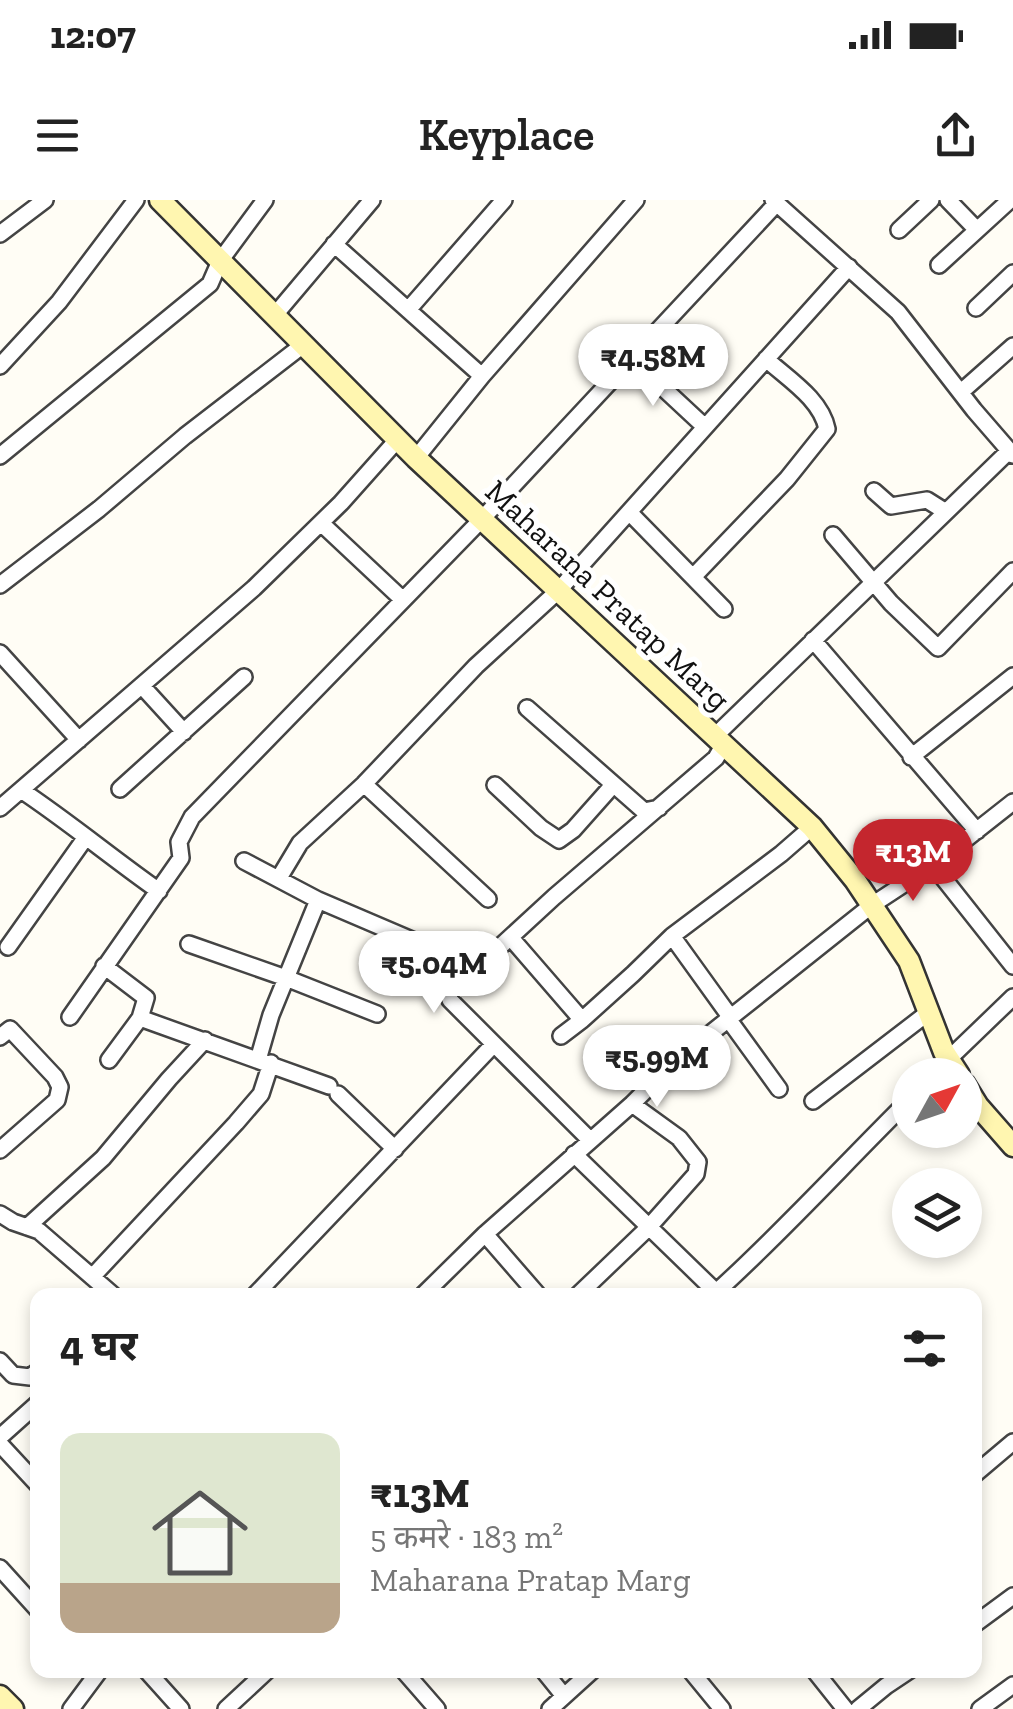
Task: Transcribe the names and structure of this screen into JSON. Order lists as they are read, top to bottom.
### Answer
{
  "streets": {
    "street": ["Maharana Pratap Marg"]
  },
  "north": "top right",
  "page": {
    "status": "12:07",
    "header": "Keyplace",
    "price": [
      "₹4.58M",
      "₹13M",
      "₹5.04M",
      "₹5.99M"
    ],
    "heading": "4 घर",
    "list": [
      {
        "name": "₹13M",
        "note": "5 कमरे · 183 m² · Maharana Pratap Marg"
      }
    ]
  }
}
